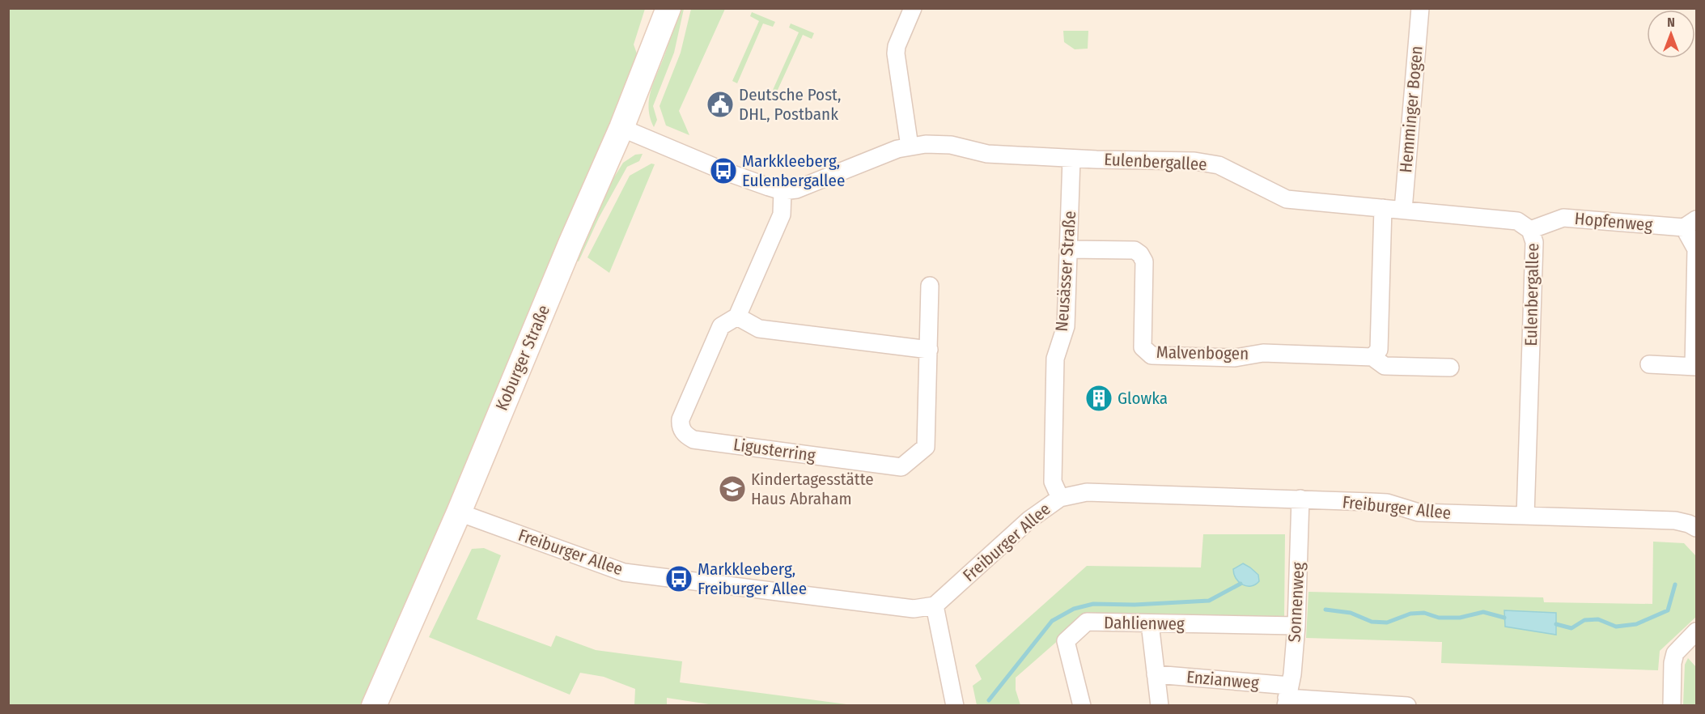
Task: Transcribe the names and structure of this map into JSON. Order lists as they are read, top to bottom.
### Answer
{
  "streets": {
    "main road": ["Koburger Straße"],
    "street": [
      "Hemminger Bogen",
      "Eulenbergallee",
      "Hopfenweg",
      "Neusässer Straße",
      "Malvenbogen",
      "Ligusterring",
      "Freiburger Allee",
      "Sonnenweg",
      "Dahlienweg",
      "Enzianweg"
    ]
  },
  "crossings": [
    ["Hemminger Bogen", "Eulenbergallee"],
    ["Eulenbergallee", "Hopfenweg"],
    ["Eulenbergallee", "Neusässer Straße"],
    ["Eulenbergallee", "Ligusterring"],
    ["Eulenbergallee", "Freiburger Allee"],
    ["Neusässer Straße", "Malvenbogen"],
    ["Neusässer Straße", "Freiburger Allee"],
    ["Koburger Straße", "Freiburger Allee"],
    ["Freiburger Allee", "Sonnenweg"],
    ["Sonnenweg", "Dahlienweg"],
    ["Sonnenweg", "Enzianweg"]
  ],
  "places": {
    "public building": ["Deutsche Post, DHL, Postbank"],
    "bus stop": ["Markkleeberg, Eulenbergallee", "Markkleeberg, Freiburger Allee"],
    "building": ["Glowka"],
    "school or university": ["Kindertagesstätte Haus Abraham"]
  },
  "north": "top"
}
